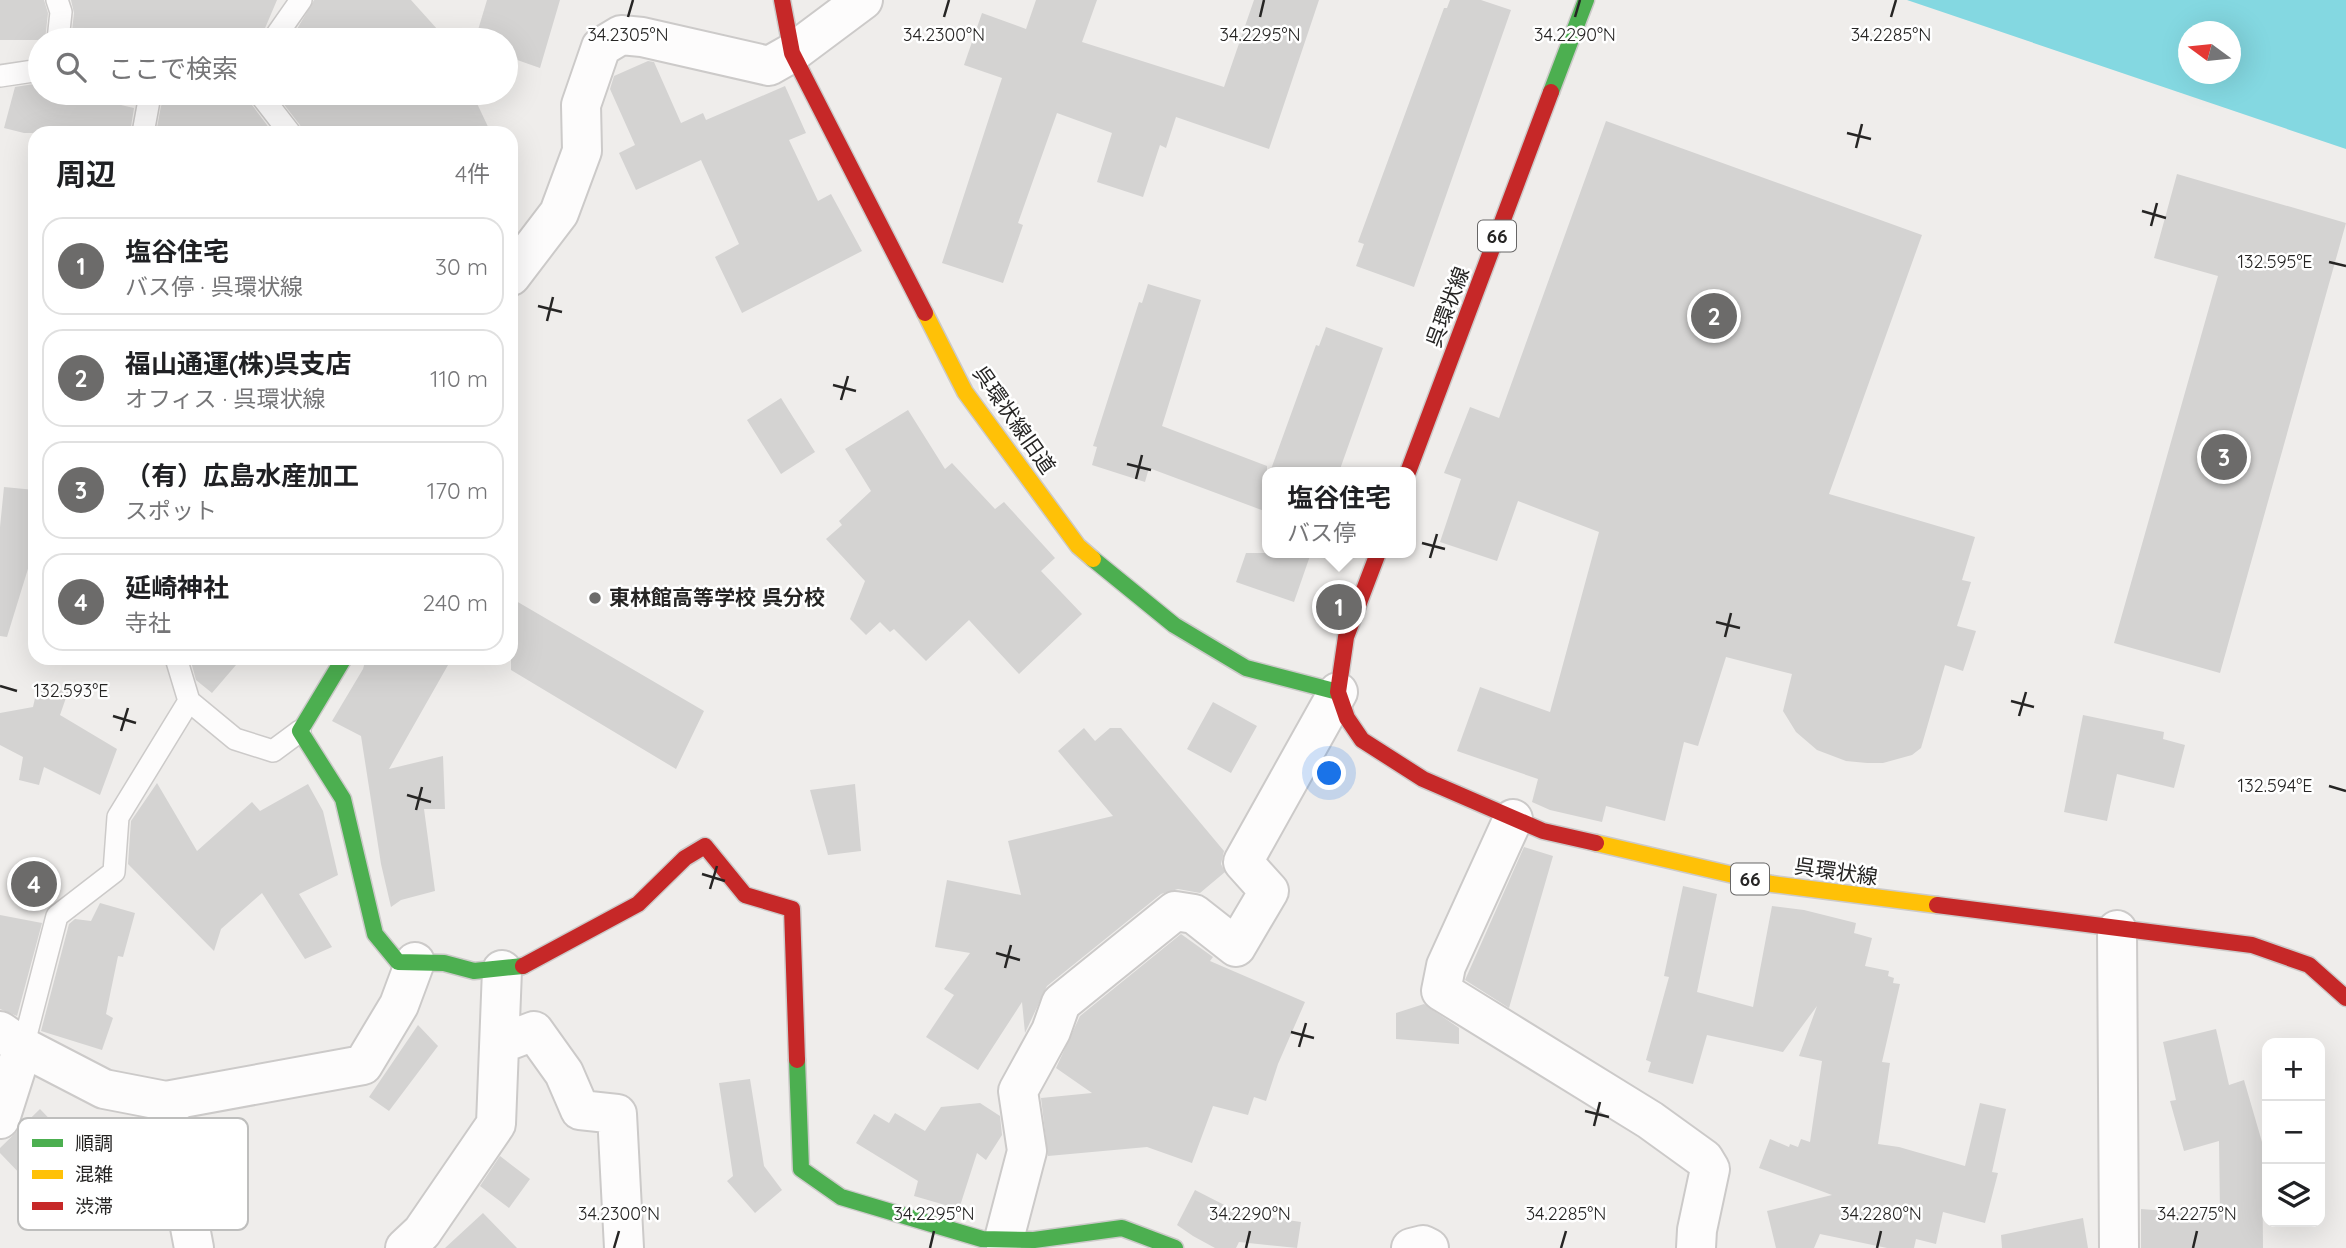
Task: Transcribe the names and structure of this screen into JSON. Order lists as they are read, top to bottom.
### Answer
{
  "streets": {
    "street": ["66", "呉環状線", "呉環状線旧道"]
  },
  "crossings": [
    ["呉環状線", "呉環状線旧道"]
  ],
  "places": ["東林館高等学校 呉分校"],
  "legend": ["順調", "混雑", "渋滞"],
  "north": "left",
  "page": {
    "search": "ここで検索",
    "heading": ["周辺", "4件"],
    "list": [
      {
        "mark": "1",
        "name": "塩谷住宅",
        "note": "バス停 · 呉環状線",
        "value": "30 m"
      },
      {
        "mark": "2",
        "name": "福山通運(株)呉支店",
        "note": "オフィス · 呉環状線",
        "value": "110 m"
      },
      {
        "mark": "3",
        "name": "（有）広島水産加工",
        "note": "スポット",
        "value": "170 m"
      },
      {
        "mark": "4",
        "name": "延崎神社",
        "note": "寺社",
        "value": "240 m"
      }
    ],
    "pins": [
      "2",
      "3",
      "1",
      "4"
    ],
    "popup": ["塩谷住宅", "バス停"],
    "map_buttons": ["+", "−"]
  },
  "coordinates": [
    "34.2285°N",
    "34.2305°N",
    "34.2300°N",
    "34.2295°N",
    "34.2290°N",
    "132.595°E",
    "132.593°E",
    "132.594°E",
    "34.2280°N",
    "34.2275°N"
  ]
}
